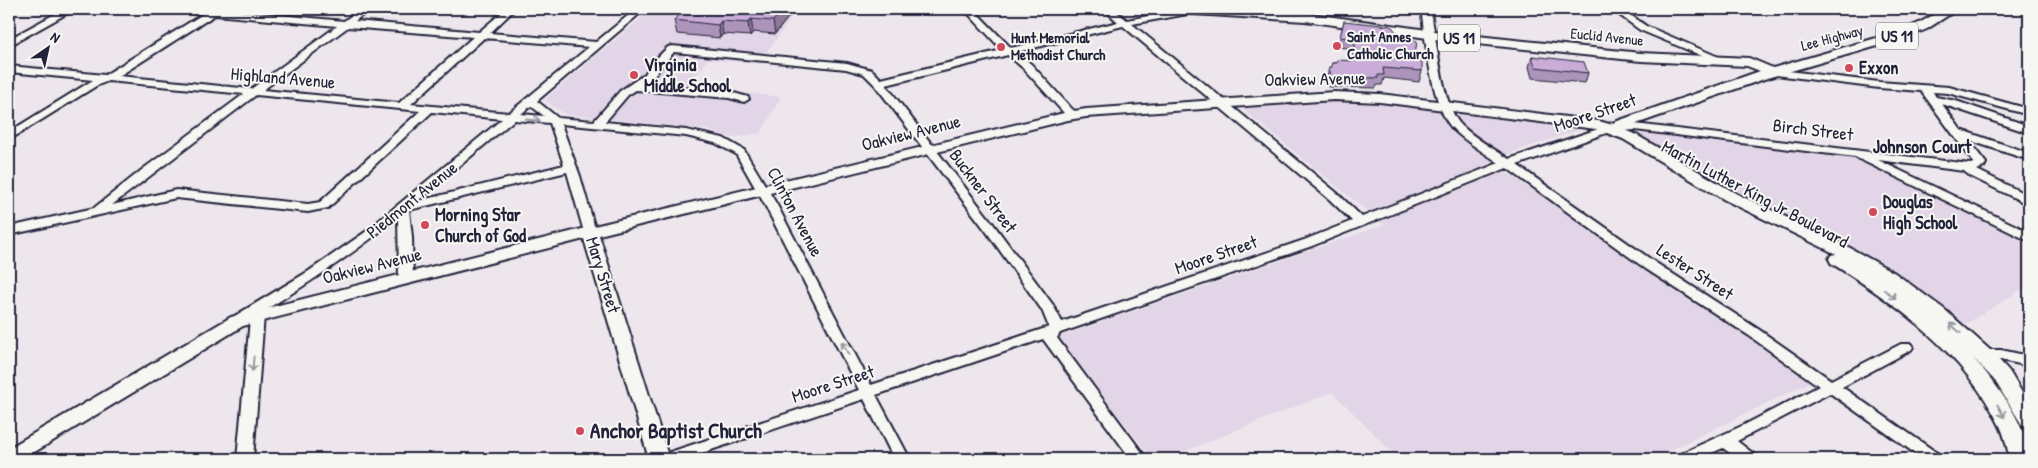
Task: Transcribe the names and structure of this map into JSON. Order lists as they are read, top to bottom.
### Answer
{
  "streets": {
    "main road": [
      "US 11",
      "Euclid Avenue",
      "Lee Highway",
      "Oakview Avenue",
      "Moore Street",
      "Martin Luther King Jr Boulevard",
      "Piedmont Avenue",
      "Mary Street"
    ],
    "street": [
      "Highland Avenue",
      "Birch Street",
      "Buckner Street",
      "Clinton Avenue",
      "Lester Street"
    ]
  },
  "crossings": [
    ["Euclid Avenue", "Lee Highway"],
    ["Euclid Avenue", "Moore Street"],
    ["Euclid Avenue", "Lester Street"],
    ["Lee Highway", "Moore Street"],
    ["Highland Avenue", "Piedmont Avenue"],
    ["Highland Avenue", "Clinton Avenue"],
    ["Highland Avenue", "Mary Street"],
    ["Oakview Avenue", "Moore Street"],
    ["Oakview Avenue", "Birch Street"],
    ["Oakview Avenue", "Buckner Street"],
    ["Oakview Avenue", "Martin Luther King Jr Boulevard"],
    ["Oakview Avenue", "Piedmont Avenue"],
    ["Oakview Avenue", "Clinton Avenue"],
    ["Oakview Avenue", "Lester Street"],
    ["Oakview Avenue", "Mary Street"],
    ["Moore Street", "Birch Street"],
    ["Moore Street", "Buckner Street"],
    ["Moore Street", "Martin Luther King Jr Boulevard"],
    ["Moore Street", "Clinton Avenue"],
    ["Moore Street", "Lester Street"],
    ["Birch Street", "Martin Luther King Jr Boulevard"],
    ["Piedmont Avenue", "Mary Street"],
    ["Clinton Avenue", "Mary Street"]
  ],
  "one_way": ["Clinton Avenue"],
  "districts": ["Johnson Court"],
  "places": [
    "Saint Annes Catholic Church",
    "Hunt Memorial Methodist Church",
    "Exxon",
    "Virginia Middle School",
    "Douglas High School",
    "Morning Star Church of God",
    "Anchor Baptist Church"
  ],
  "north": "top right"
}
